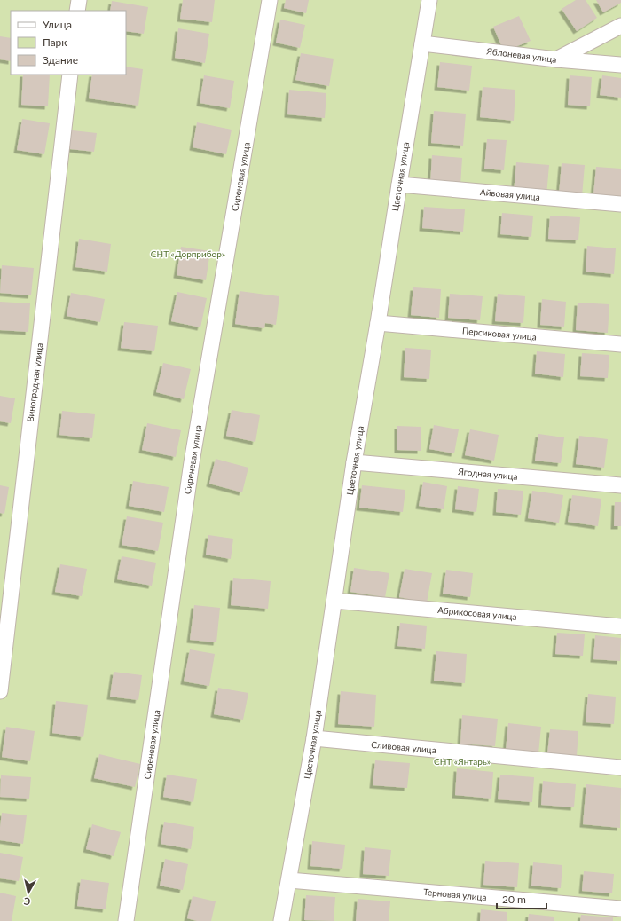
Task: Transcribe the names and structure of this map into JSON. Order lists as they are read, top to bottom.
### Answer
{
  "streets": {
    "street": [
      "Яблоневая улица",
      "Сиреневая улица",
      "Цветочная улица",
      "Айвовая улица",
      "Персиковая улица",
      "Виноградная улица",
      "Ягодная улица",
      "Абрикосовая улица",
      "Сливовая улица",
      "Терновая улица"
    ]
  },
  "crossings": [
    ["Яблоневая улица", "Цветочная улица"],
    ["Цветочная улица", "Айвовая улица"],
    ["Цветочная улица", "Персиковая улица"],
    ["Цветочная улица", "Ягодная улица"],
    ["Цветочная улица", "Абрикосовая улица"],
    ["Цветочная улица", "Сливовая улица"],
    ["Цветочная улица", "Терновая улица"]
  ],
  "parks": ["СНТ «Дорприбор»", "СНТ «Янтарь»"],
  "legend": ["Улица", "Парк", "Здание"],
  "scale_bar": "20 m",
  "north": "bottom"
}
